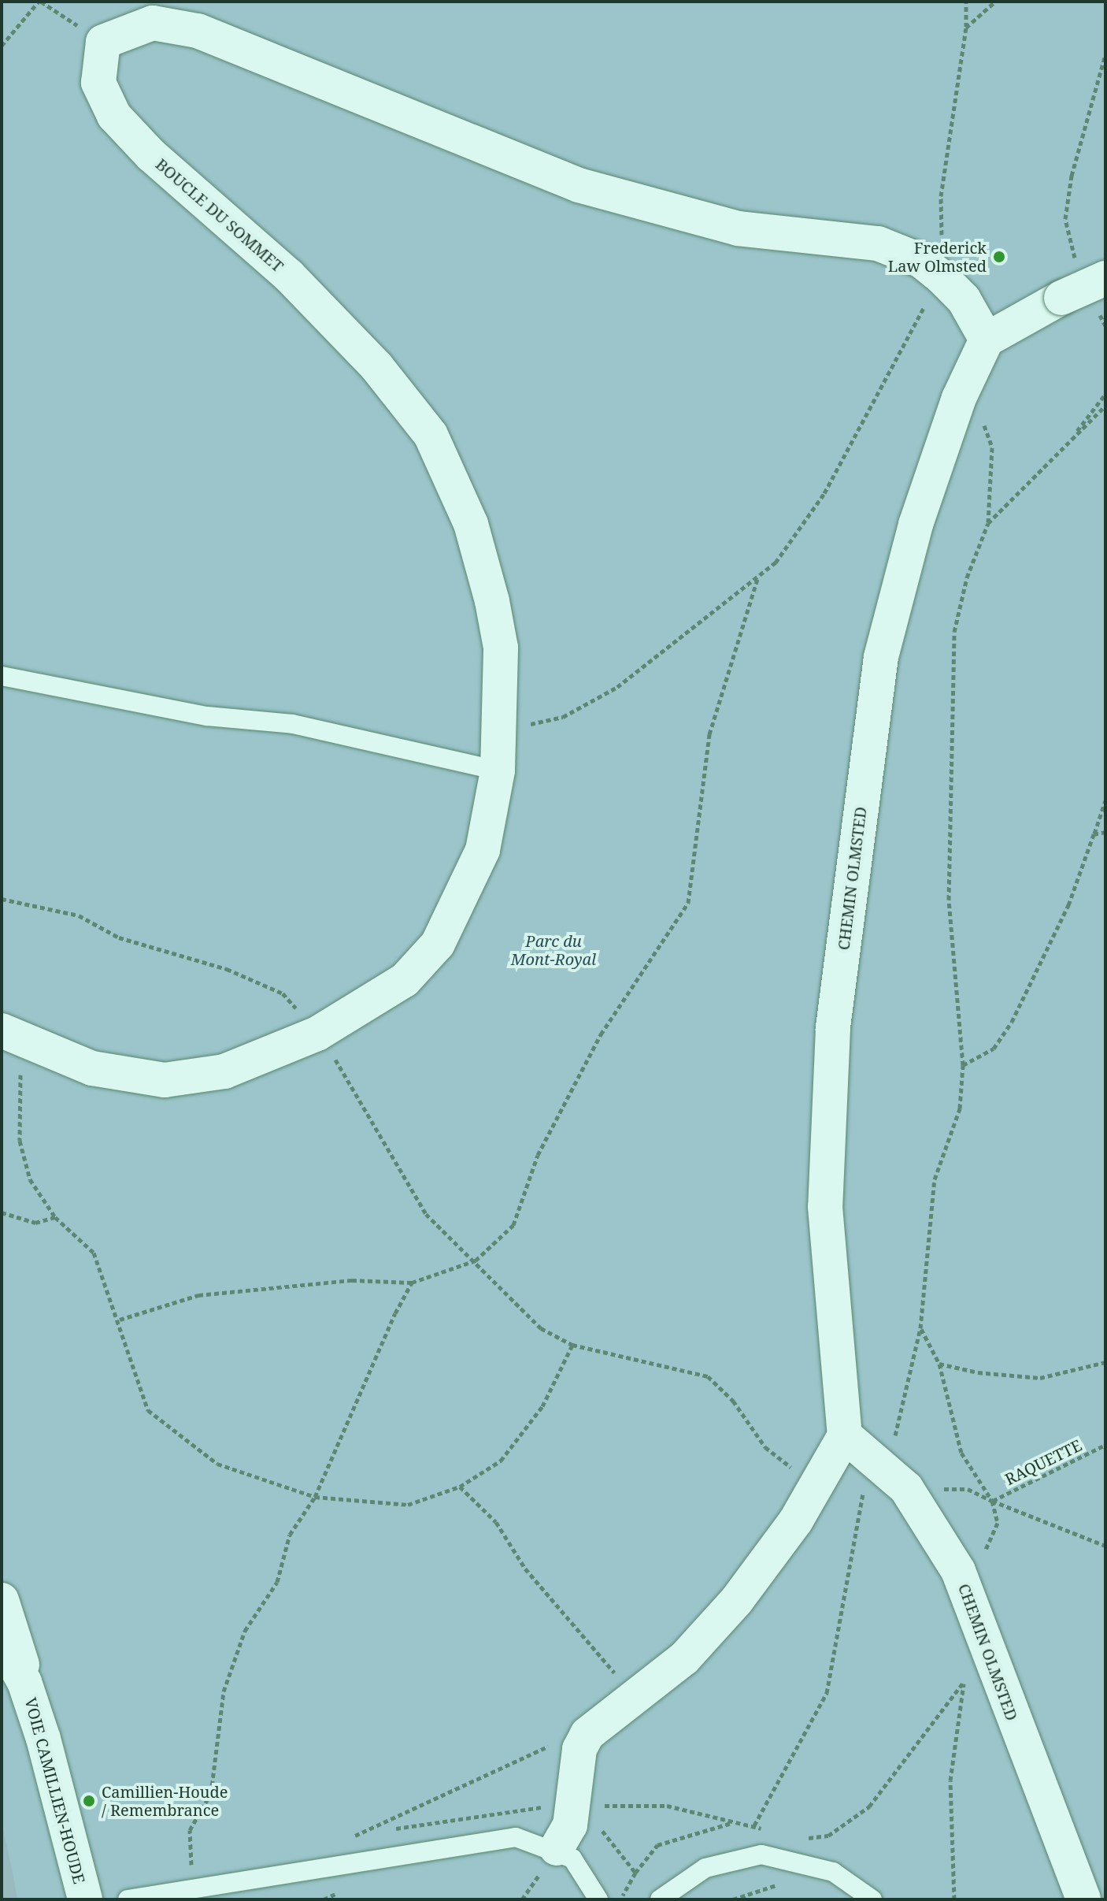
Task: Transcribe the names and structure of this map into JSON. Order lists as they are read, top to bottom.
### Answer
{
  "streets": {
    "street": ["BOUCLE DU SOMMET", "CHEMIN OLMSTED", "VOIE CAMILLIEN-HOUDE"],
    "path": ["RAQUETTE"]
  },
  "parks": ["Parc du Mont-Royal"],
  "places": ["Frederick Law Olmsted", "Camillien-Houde / Remembrance"]
}
